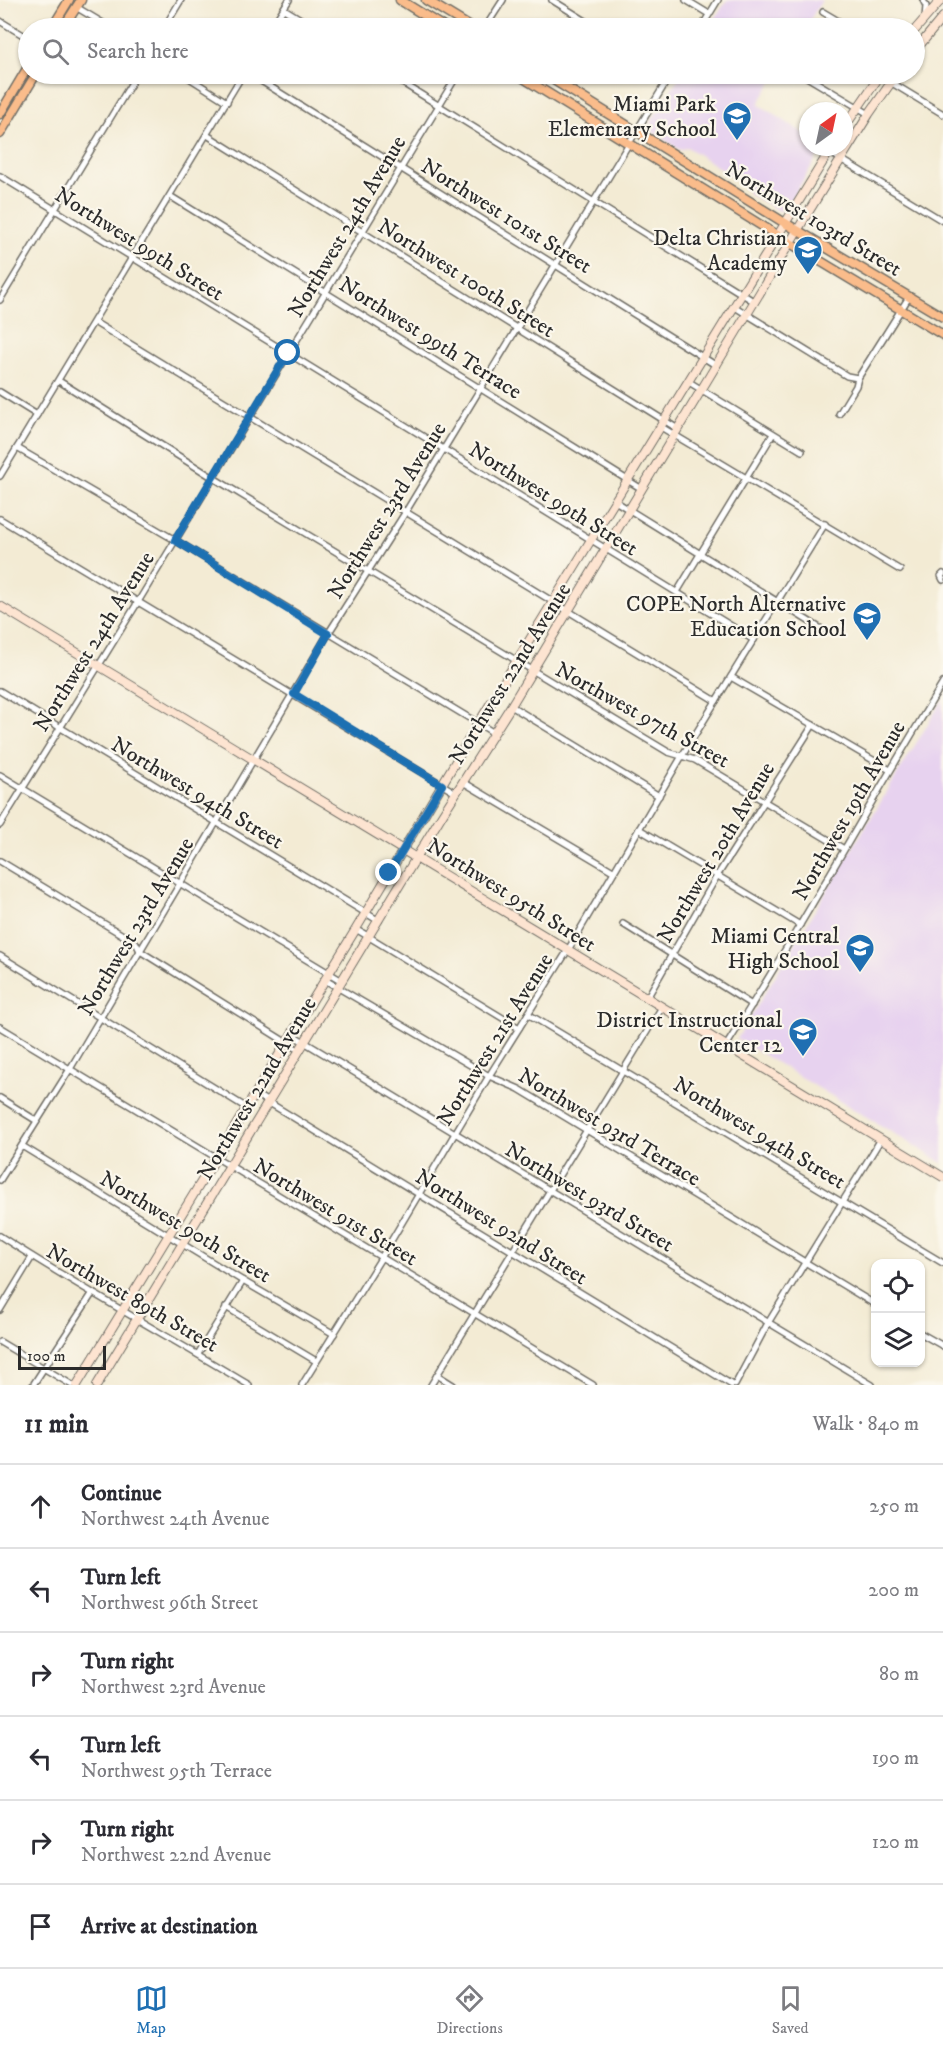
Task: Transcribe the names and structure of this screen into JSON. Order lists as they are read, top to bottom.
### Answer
{
  "streets": {
    "main road": ["Northwest 103rd Street", "Northwest 22nd Avenue", "Northwest 95th Street"],
    "street": [
      "Northwest 101st Street",
      "Northwest 24th Avenue",
      "Northwest 99th Street",
      "Northwest 100th Street",
      "Northwest 99th Terrace",
      "Northwest 23rd Avenue",
      "Northwest 97th Street",
      "Northwest 94th Street",
      "Northwest 19th Avenue",
      "Northwest 20th Avenue",
      "Northwest 21st Avenue",
      "Northwest 93rd Terrace",
      "Northwest 93rd Street",
      "Northwest 91st Street",
      "Northwest 90th Street",
      "Northwest 92nd Street",
      "Northwest 89th Street"
    ]
  },
  "crossings": [
    ["Northwest 101st Street", "Northwest 24th Avenue"],
    ["Northwest 101st Street", "Northwest 23rd Avenue"],
    ["Northwest 101st Street", "Northwest 22nd Avenue"],
    ["Northwest 103rd Street", "Northwest 23rd Avenue"],
    ["Northwest 103rd Street", "Northwest 22nd Avenue"],
    ["Northwest 24th Avenue", "Northwest 99th Street"],
    ["Northwest 24th Avenue", "Northwest 100th Street"],
    ["Northwest 24th Avenue", "Northwest 99th Terrace"],
    ["Northwest 24th Avenue", "Northwest 97th Street"],
    ["Northwest 24th Avenue", "Northwest 94th Street"],
    ["Northwest 24th Avenue", "Northwest 95th Street"],
    ["Northwest 24th Avenue", "Northwest 93rd Terrace"],
    ["Northwest 99th Street", "Northwest 23rd Avenue"],
    ["Northwest 99th Street", "Northwest 22nd Avenue"],
    ["Northwest 99th Street", "Northwest 21st Avenue"],
    ["Northwest 100th Street", "Northwest 23rd Avenue"],
    ["Northwest 100th Street", "Northwest 22nd Avenue"],
    ["Northwest 100th Street", "Northwest 21st Avenue"],
    ["Northwest 99th Terrace", "Northwest 23rd Avenue"],
    ["Northwest 99th Terrace", "Northwest 22nd Avenue"],
    ["Northwest 23rd Avenue", "Northwest 97th Street"],
    ["Northwest 23rd Avenue", "Northwest 94th Street"],
    ["Northwest 23rd Avenue", "Northwest 95th Street"],
    ["Northwest 23rd Avenue", "Northwest 93rd Terrace"],
    ["Northwest 23rd Avenue", "Northwest 91st Street"],
    ["Northwest 23rd Avenue", "Northwest 90th Street"],
    ["Northwest 22nd Avenue", "Northwest 97th Street"],
    ["Northwest 22nd Avenue", "Northwest 94th Street"],
    ["Northwest 22nd Avenue", "Northwest 95th Street"],
    ["Northwest 22nd Avenue", "Northwest 93rd Terrace"],
    ["Northwest 22nd Avenue", "Northwest 93rd Street"],
    ["Northwest 22nd Avenue", "Northwest 91st Street"],
    ["Northwest 22nd Avenue", "Northwest 90th Street"],
    ["Northwest 22nd Avenue", "Northwest 92nd Street"],
    ["Northwest 22nd Avenue", "Northwest 89th Street"],
    ["Northwest 97th Street", "Northwest 19th Avenue"],
    ["Northwest 97th Street", "Northwest 20th Avenue"],
    ["Northwest 97th Street", "Northwest 21st Avenue"],
    ["Northwest 94th Street", "Northwest 21st Avenue"],
    ["Northwest 19th Avenue", "Northwest 95th Street"],
    ["Northwest 20th Avenue", "Northwest 95th Street"],
    ["Northwest 95th Street", "Northwest 21st Avenue"],
    ["Northwest 21st Avenue", "Northwest 93rd Terrace"],
    ["Northwest 21st Avenue", "Northwest 93rd Street"],
    ["Northwest 21st Avenue", "Northwest 91st Street"],
    ["Northwest 21st Avenue", "Northwest 90th Street"],
    ["Northwest 21st Avenue", "Northwest 92nd Street"]
  ],
  "places": {
    "school or university": [
      "Miami Park Elementary School",
      "Delta Christian Academy",
      "COPE North Alternative Education School",
      "Miami Central High School",
      "District Instructional Center 12"
    ]
  },
  "scale_bar": "100 m",
  "north": "top right",
  "page": {
    "search": "Search here",
    "scale": "100 m",
    "heading": ["11 min", "Walk · 840 m"],
    "list": [
      ["Continue", "Northwest 24th Avenue", "250 m"],
      ["Turn left", "Northwest 96th Street", "200 m"],
      ["Turn right", "Northwest 23rd Avenue", "80 m"],
      ["Turn left", "Northwest 95th Terrace", "190 m"],
      ["Turn right", "Northwest 22nd Avenue", "120 m"],
      "Arrive at destination"
    ],
    "nav": ["Map", "Directions", "Saved"]
  }
}
